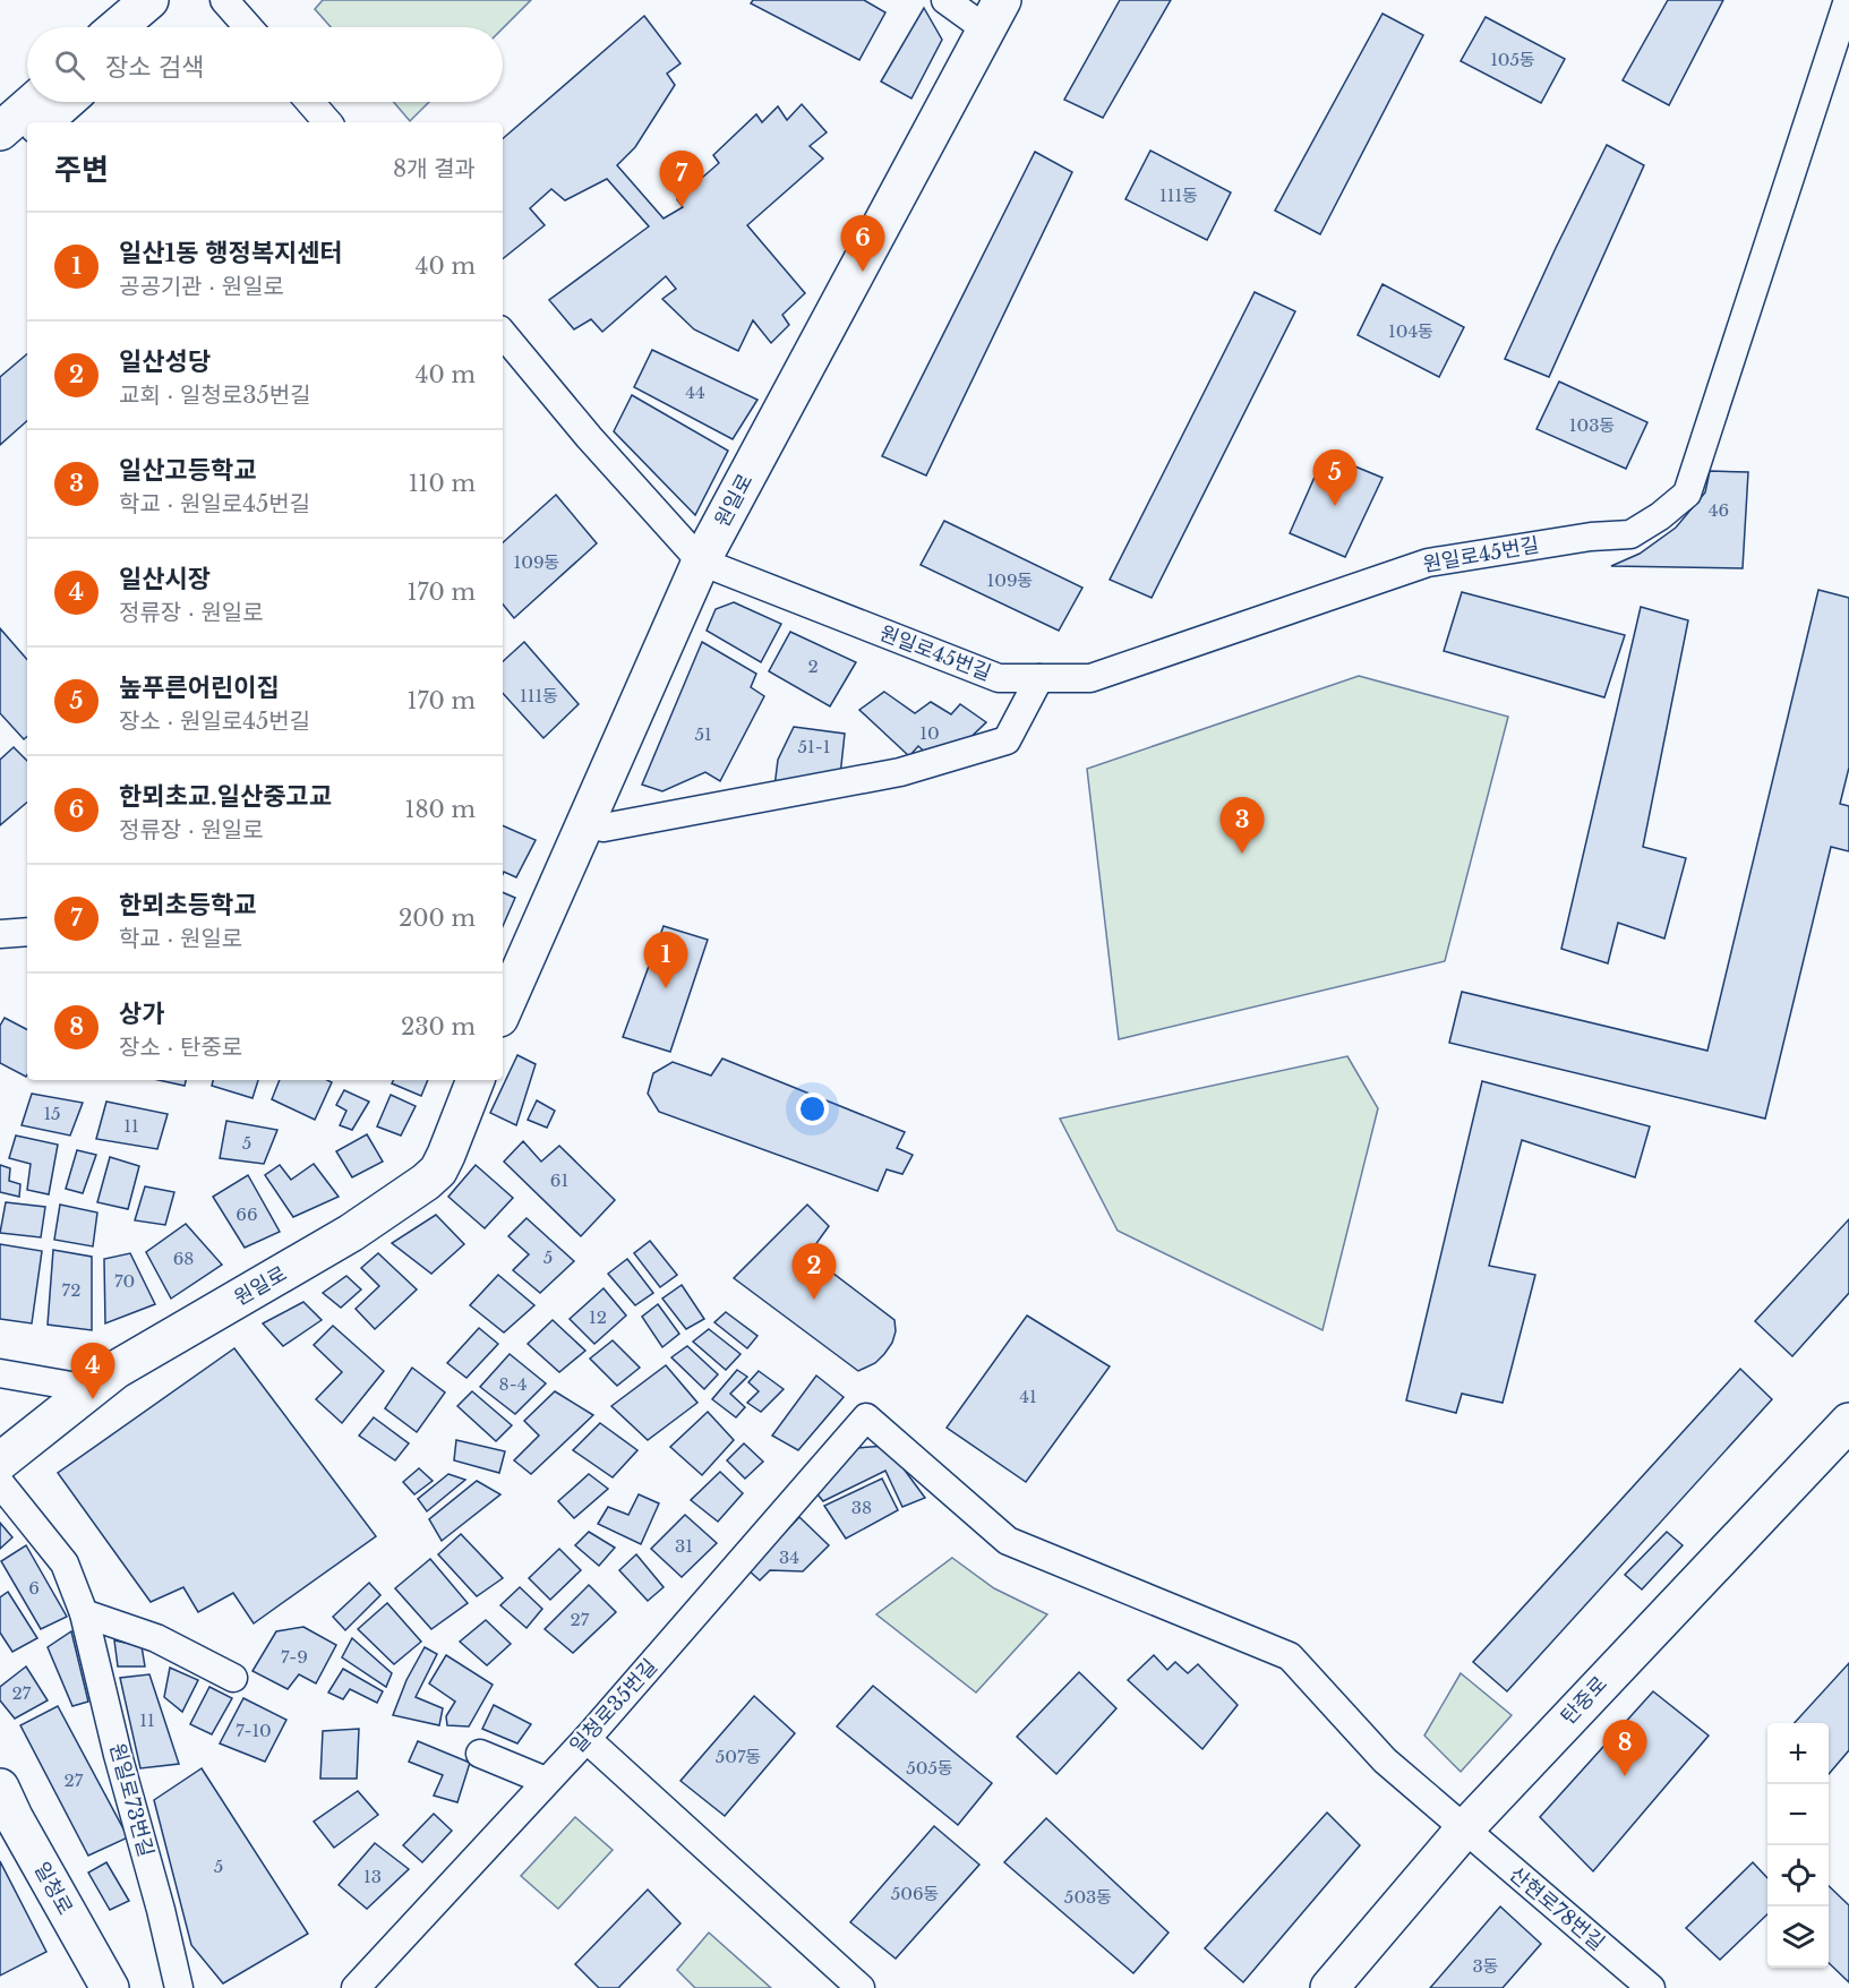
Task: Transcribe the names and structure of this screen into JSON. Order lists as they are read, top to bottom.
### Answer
{
  "streets": {
    "street": [
      "원일로",
      "원일로45번길",
      "탄중로",
      "일청로35번길",
      "원일로73번길",
      "일청로",
      "산현로78번길"
    ]
  },
  "crossings": [
    ["원일로", "원일로45번길"],
    ["탄중로", "산현로78번길"],
    ["일청로35번길", "산현로78번길"]
  ],
  "house_numbers": [
    "105동",
    "111동",
    "104동",
    "44",
    "103동",
    "46",
    "109동",
    "109동",
    "2",
    "111동",
    "10",
    "51",
    "51-1",
    "15",
    "11",
    "5",
    "61",
    "66",
    "5",
    "68",
    "70",
    "72",
    "12",
    "8-4",
    "41",
    "38",
    "31",
    "34",
    "6",
    "27",
    "7-9",
    "27",
    "11",
    "7-10",
    "507동",
    "505동",
    "27",
    "5",
    "13",
    "506동",
    "503동",
    "3동"
  ],
  "page": {
    "search": "장소 검색",
    "heading": ["주변", "8개 결과"],
    "pins": [
      "7",
      "6",
      "5",
      "3",
      "1",
      "2",
      "4",
      "8"
    ],
    "list": [
      {
        "mark": "1",
        "name": "일산1동 행정복지센터",
        "note": "공공기관 · 원일로",
        "value": "40 m"
      },
      {
        "mark": "2",
        "name": "일산성당",
        "note": "교회 · 일청로35번길",
        "value": "40 m"
      },
      {
        "mark": "3",
        "name": "일산고등학교",
        "note": "학교 · 원일로45번길",
        "value": "110 m"
      },
      {
        "mark": "4",
        "name": "일산시장",
        "note": "정류장 · 원일로",
        "value": "170 m"
      },
      {
        "mark": "5",
        "name": "높푸른어린이집",
        "note": "장소 · 원일로45번길",
        "value": "170 m"
      },
      {
        "mark": "6",
        "name": "한뫼초교.일산중고교",
        "note": "정류장 · 원일로",
        "value": "180 m"
      },
      {
        "mark": "7",
        "name": "한뫼초등학교",
        "note": "학교 · 원일로",
        "value": "200 m"
      },
      {
        "mark": "8",
        "name": "상가",
        "note": "장소 · 탄중로",
        "value": "230 m"
      }
    ],
    "map_buttons": ["+", "−"]
  }
}
